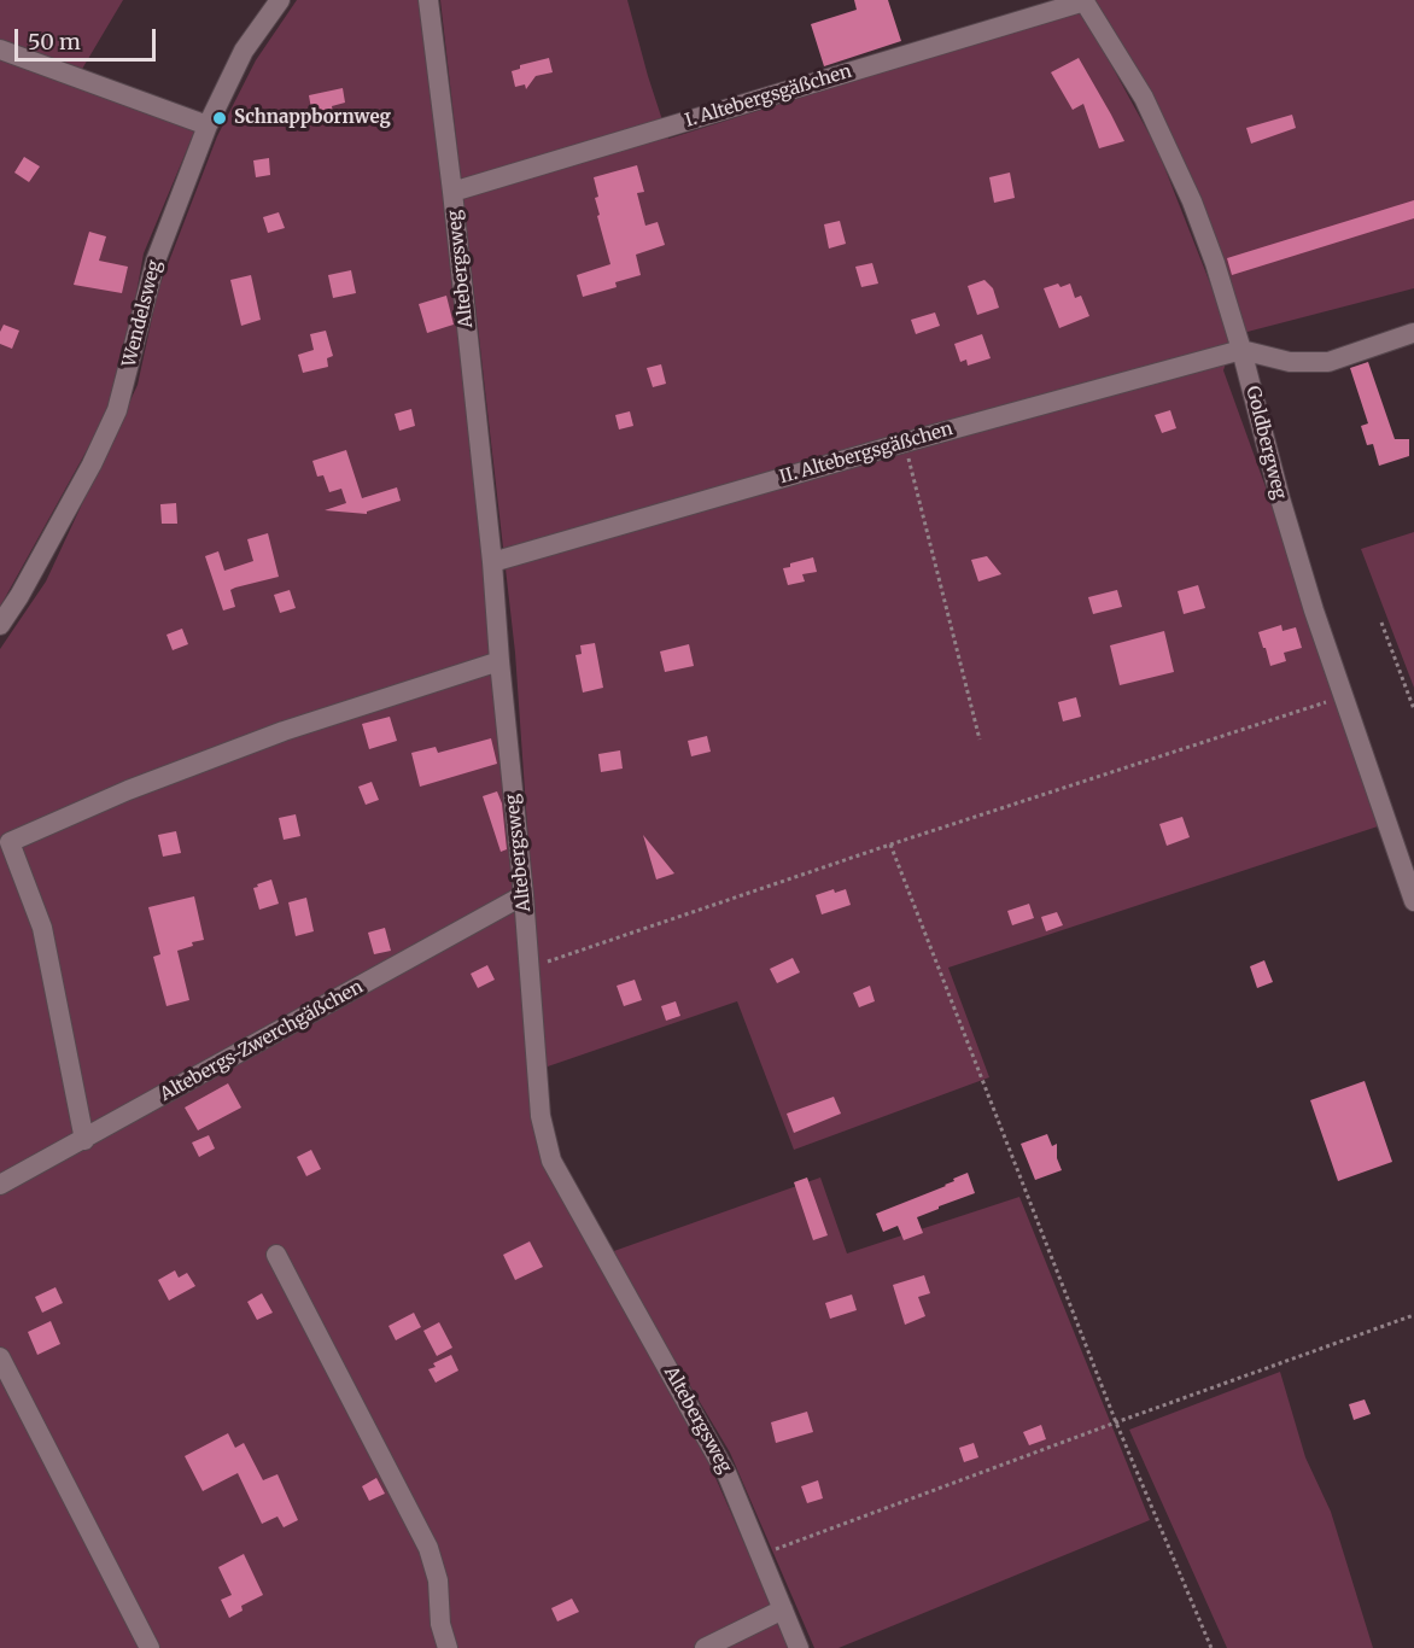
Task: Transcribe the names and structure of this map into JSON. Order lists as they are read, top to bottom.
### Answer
{
  "streets": {
    "street": [
      "I. Altebergsgäßchen",
      "Altebergsweg",
      "Wendelsweg",
      "Goldbergweg",
      "II. Altebergsgäßchen",
      "Altebergs-Zwerchgäßchen"
    ]
  },
  "crossings": [
    ["I. Altebergsgäßchen", "Altebergsweg"],
    ["I. Altebergsgäßchen", "Goldbergweg"],
    ["Altebergsweg", "II. Altebergsgäßchen"],
    ["Altebergsweg", "Altebergs-Zwerchgäßchen"],
    ["Goldbergweg", "II. Altebergsgäßchen"]
  ],
  "places": ["Schnappbornweg"],
  "scale_bar": "50 m"
}
